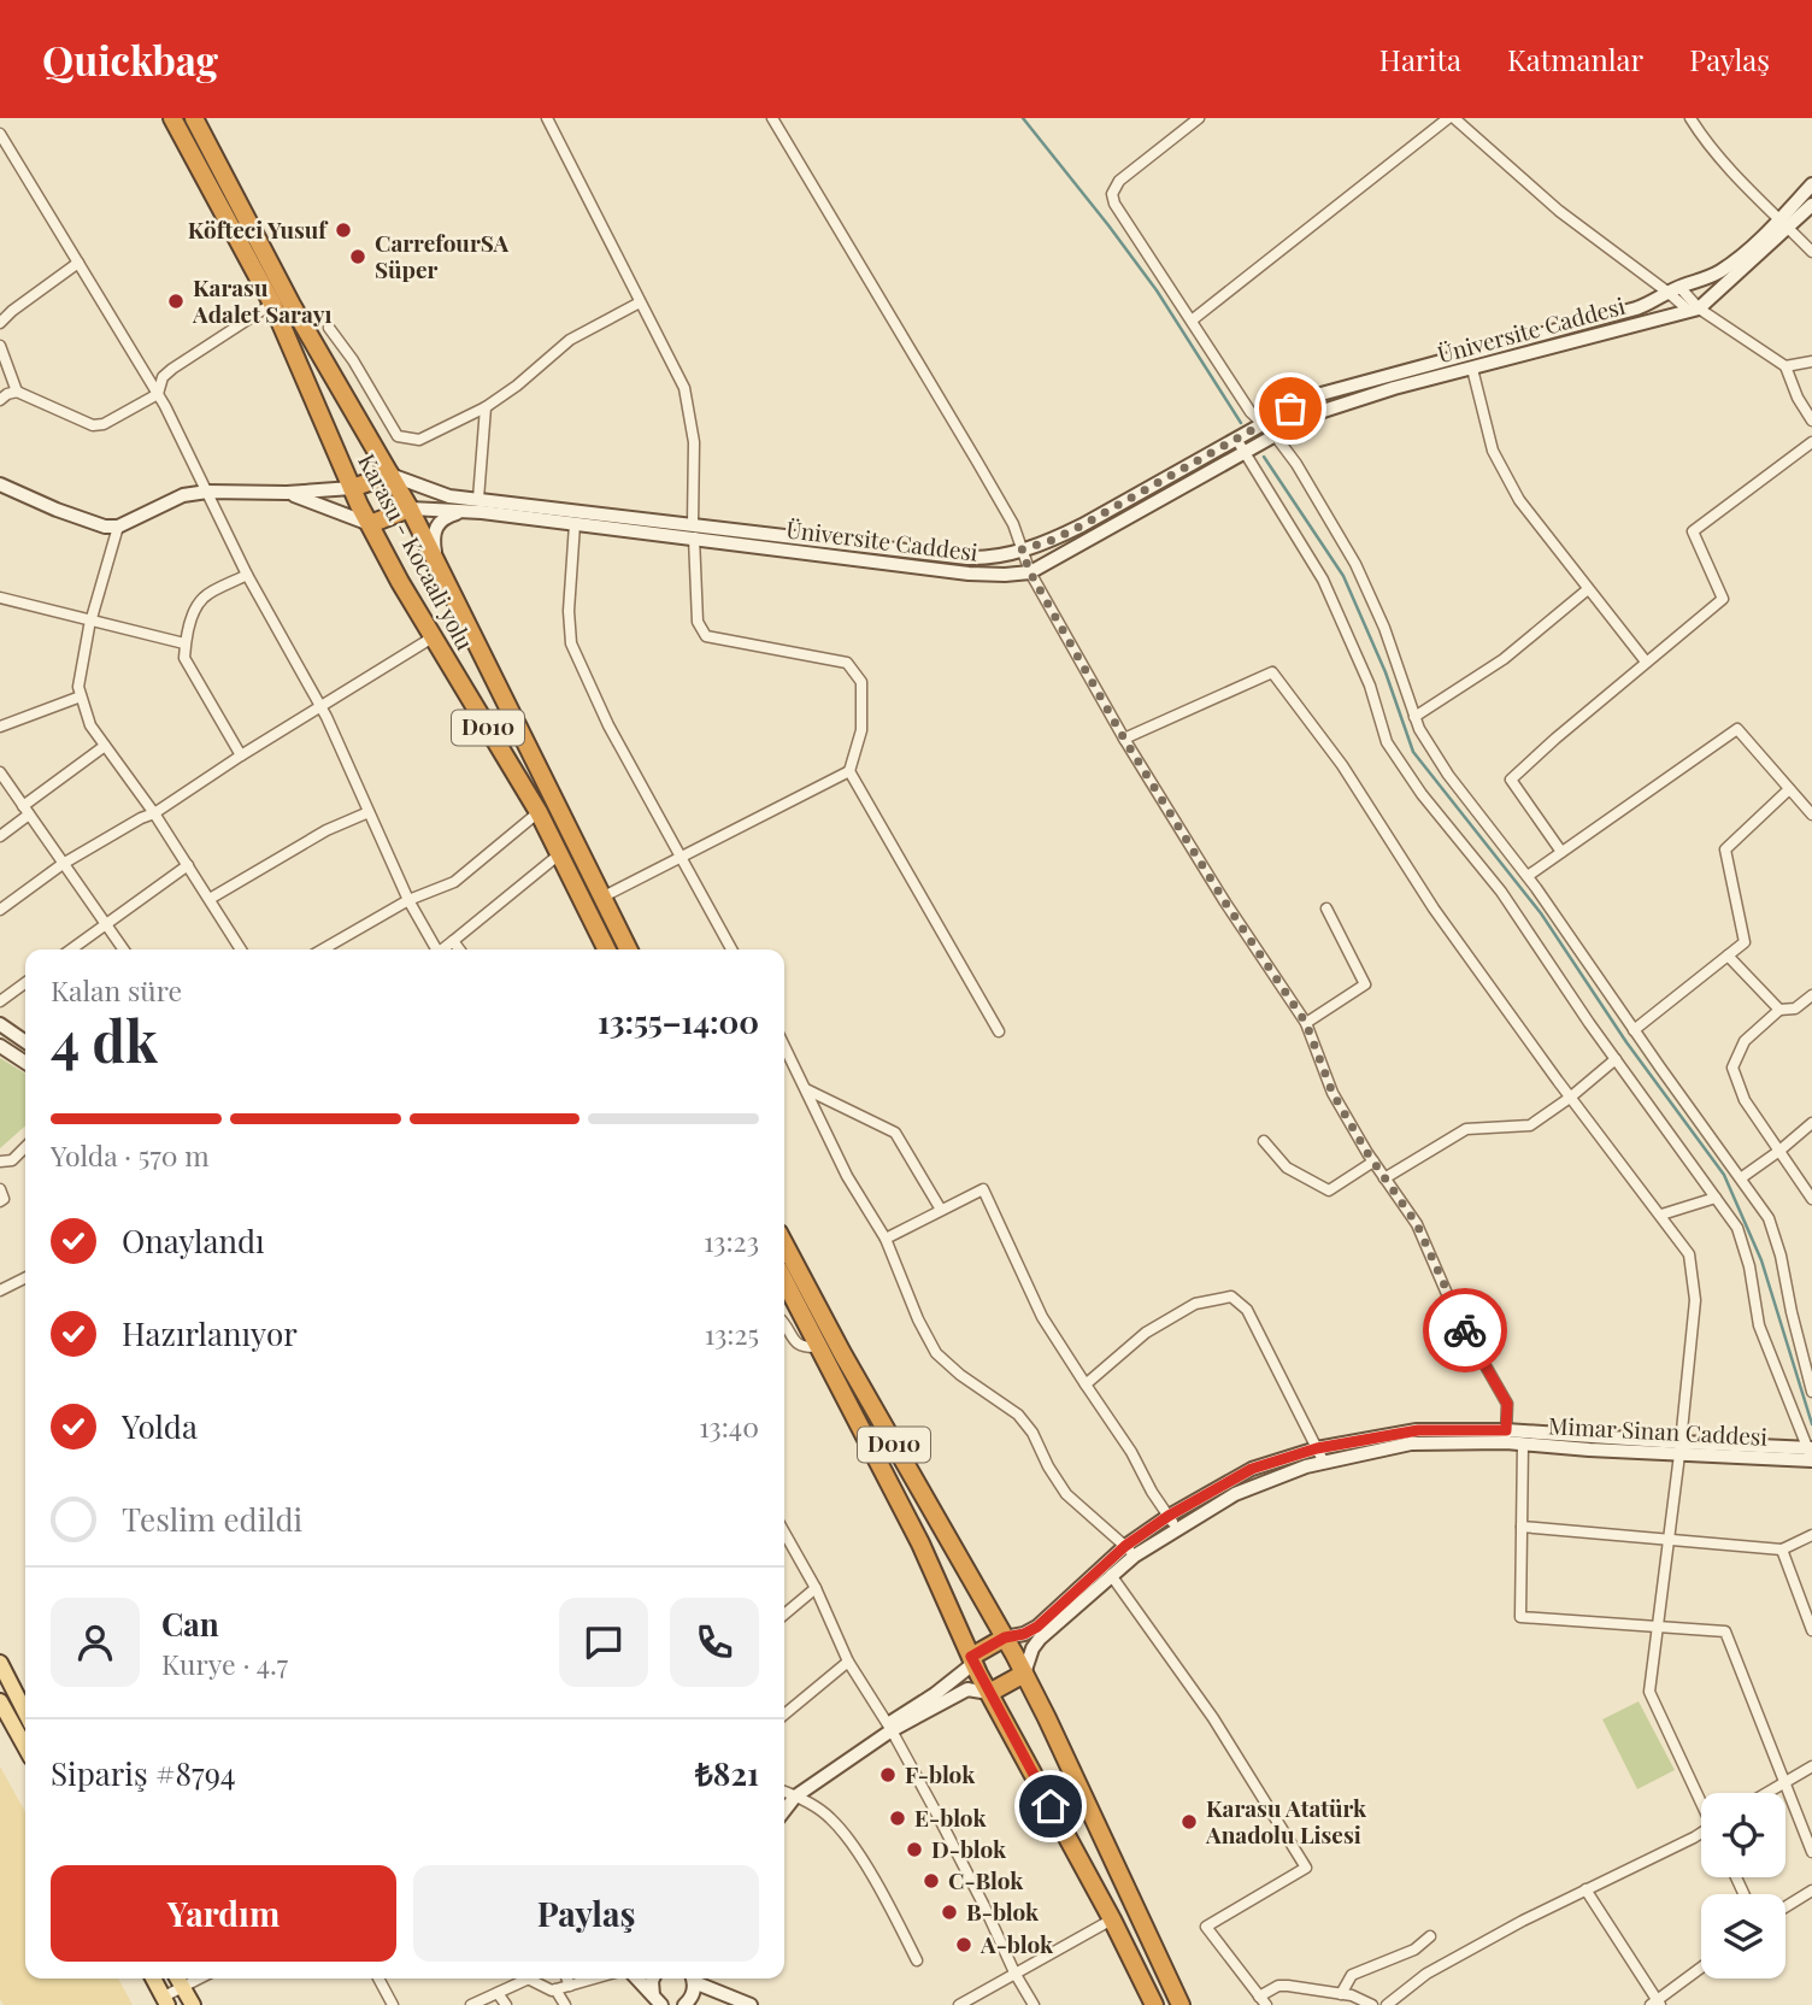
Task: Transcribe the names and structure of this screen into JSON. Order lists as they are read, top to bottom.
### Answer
{
  "streets": {
    "highway": ["Karasu - Kocaali yolu", "D010"],
    "main road": ["Üniversite Caddesi", "Mimar Sinan Caddesi"]
  },
  "crossings": [
    ["Üniversite Caddesi", "Karasu - Kocaali yolu"],
    ["D010", "Mimar Sinan Caddesi"]
  ],
  "places": [
    "Köfteci Yusuf",
    "CarrefourSA Süper",
    "Karasu Adalet Sarayı",
    "F-blok",
    "E-blok",
    "Karasu Atatürk Anadolu Lisesi",
    "D-blok",
    "C-Blok",
    "B-blok",
    "A-blok"
  ],
  "page": {
    "header": "Quickbag",
    "nav": ["Harita", "Katmanlar", "Paylaş"],
    "heading": ["4 dk", "Kalan süre", "13:55–14:00"],
    "panel": [
      "Can",
      "Kurye · 4.7",
      "Sipariş #8794",
      "₺821"
    ],
    "bar": "Yolda · 570 m",
    "list": [
      ["Onaylandı", "13:23"],
      ["Hazırlanıyor", "13:25"],
      ["Yolda", "13:40"],
      "Teslim edildi"
    ],
    "buttons": ["Yardım", "Paylaş"]
  }
}
